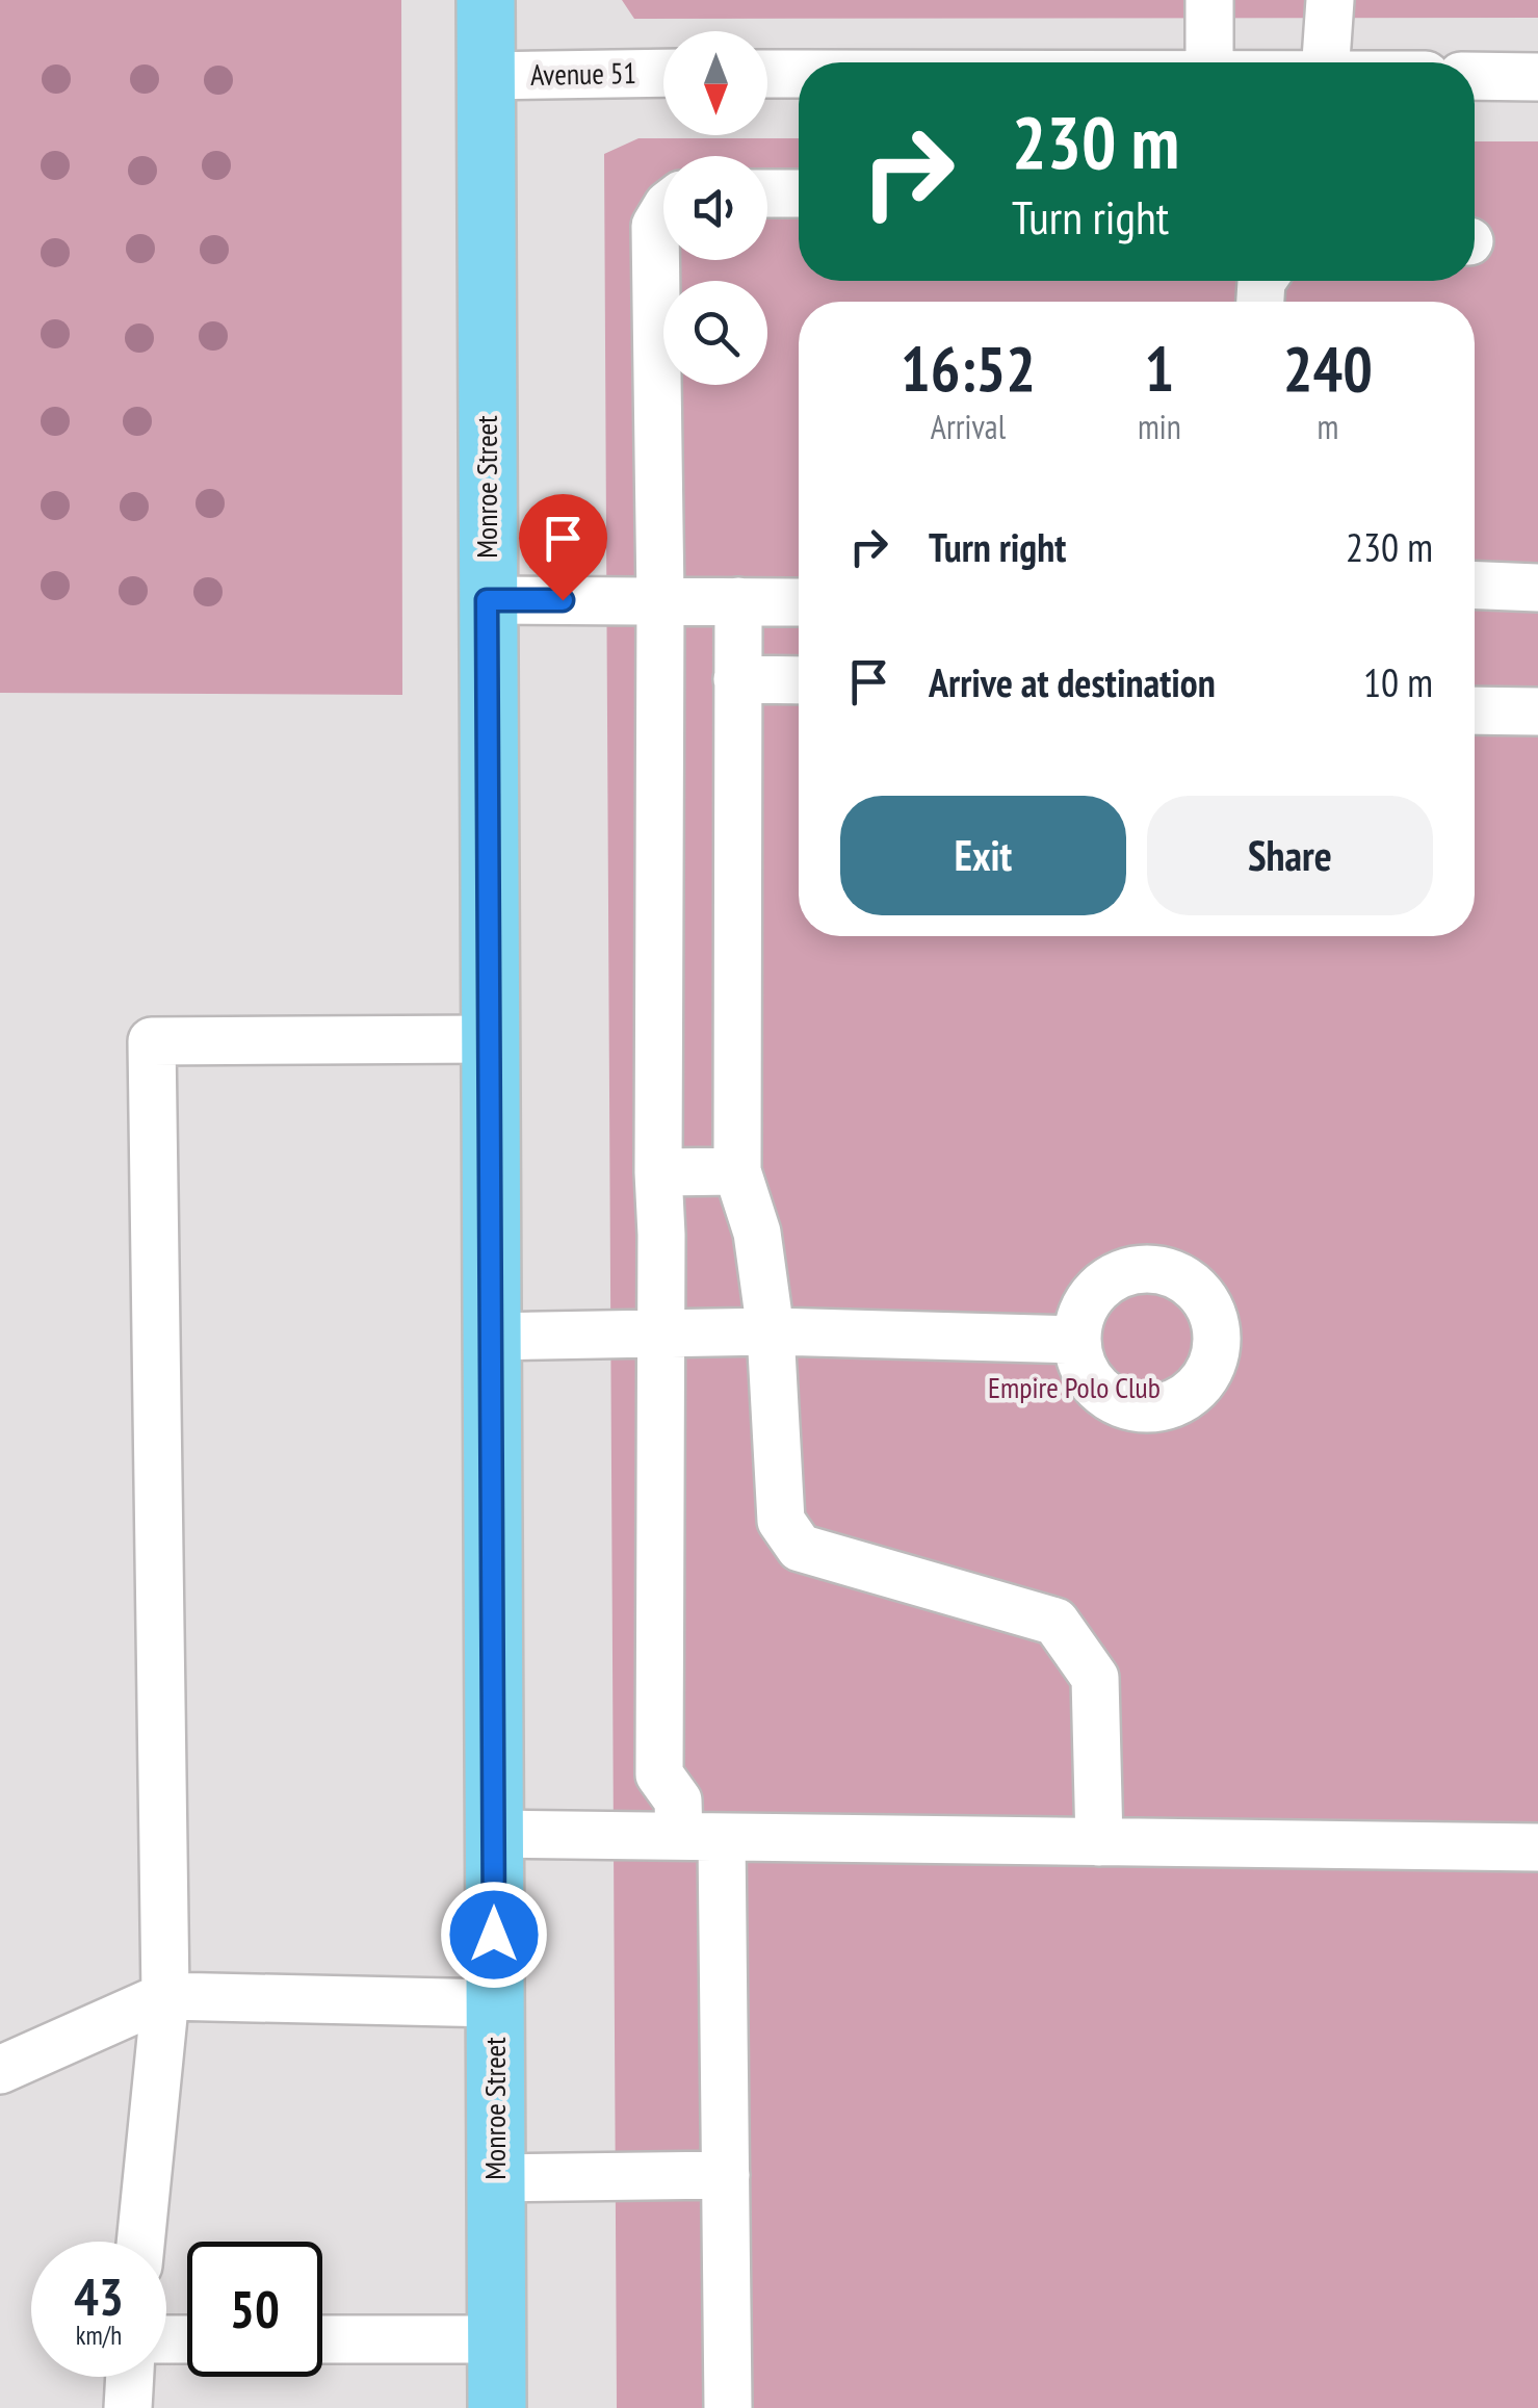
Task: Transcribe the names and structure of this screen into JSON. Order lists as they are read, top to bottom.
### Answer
{
  "streets": {
    "main road": ["Monroe Street"],
    "lane": ["Avenue 51"]
  },
  "crossings": [
    ["Avenue 51", "Monroe Street"]
  ],
  "parks": ["Empire Polo Club"],
  "north": "bottom",
  "page": {
    "turn": ["230 m", "Turn right"],
    "eta": [
      "16:52",
      "Arrival",
      "1",
      "min",
      "240",
      "m"
    ],
    "list": [
      {
        "name": "Turn right",
        "value": "230 m"
      },
      {
        "name": "Arrive at destination",
        "value": "10 m"
      }
    ],
    "buttons": ["Exit", "Share"],
    "speed": "43 km/h",
    "limit": "50"
  }
}
